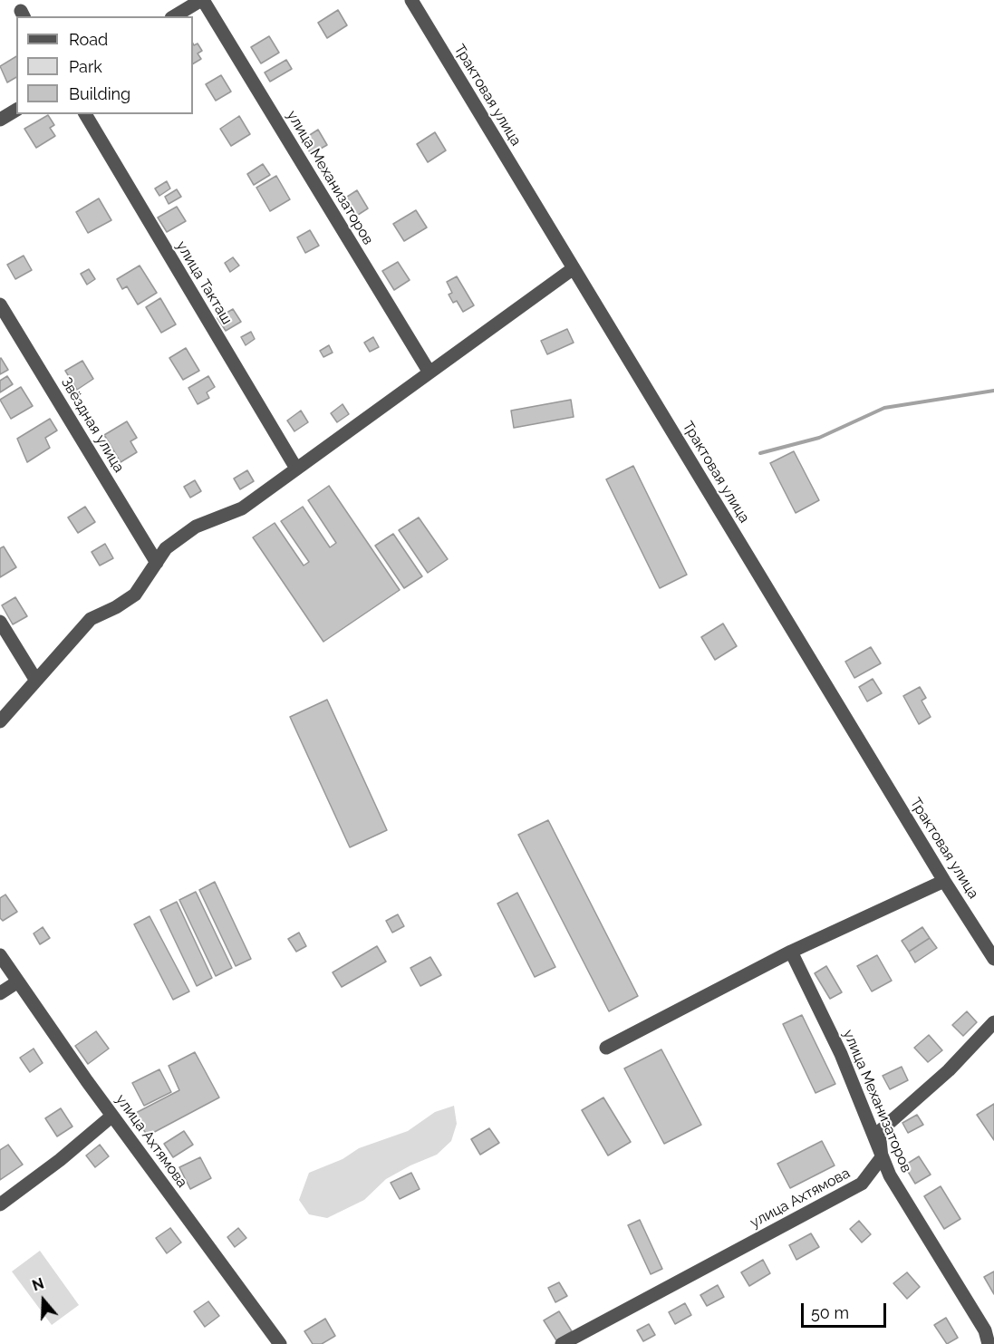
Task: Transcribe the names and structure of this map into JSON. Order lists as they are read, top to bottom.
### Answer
{
  "streets": {
    "street": [
      "Трактовая улица",
      "улица Механизаторов",
      "улица Такташ",
      "Звёздная улица",
      "улица Ахтямова"
    ]
  },
  "crossings": [
    ["улица Механизаторов", "улица Ахтямова"]
  ],
  "legend": ["Road", "Park", "Building"],
  "scale_bar": "50 m",
  "north": "top"
}
